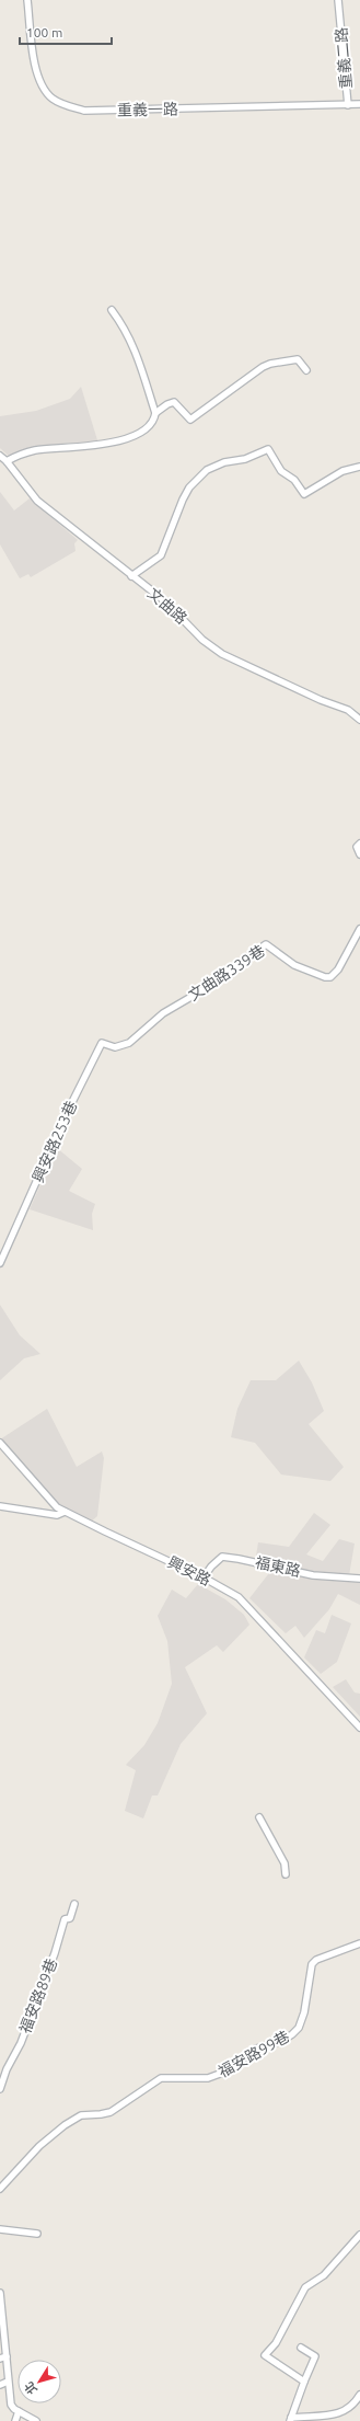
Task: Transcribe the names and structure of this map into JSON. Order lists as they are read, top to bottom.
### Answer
{
  "streets": {
    "street": [
      "重義二路",
      "重義一路",
      "文曲路",
      "文曲路339巷",
      "興安路253巷",
      "福東路",
      "興安路",
      "福安路89巷",
      "福安路99巷"
    ]
  },
  "crossings": [
    ["重義二路", "重義一路"],
    ["文曲路339巷", "興安路253巷"],
    ["福東路", "興安路"]
  ],
  "scale_bar": "100 m",
  "north": "bottom left"
}
